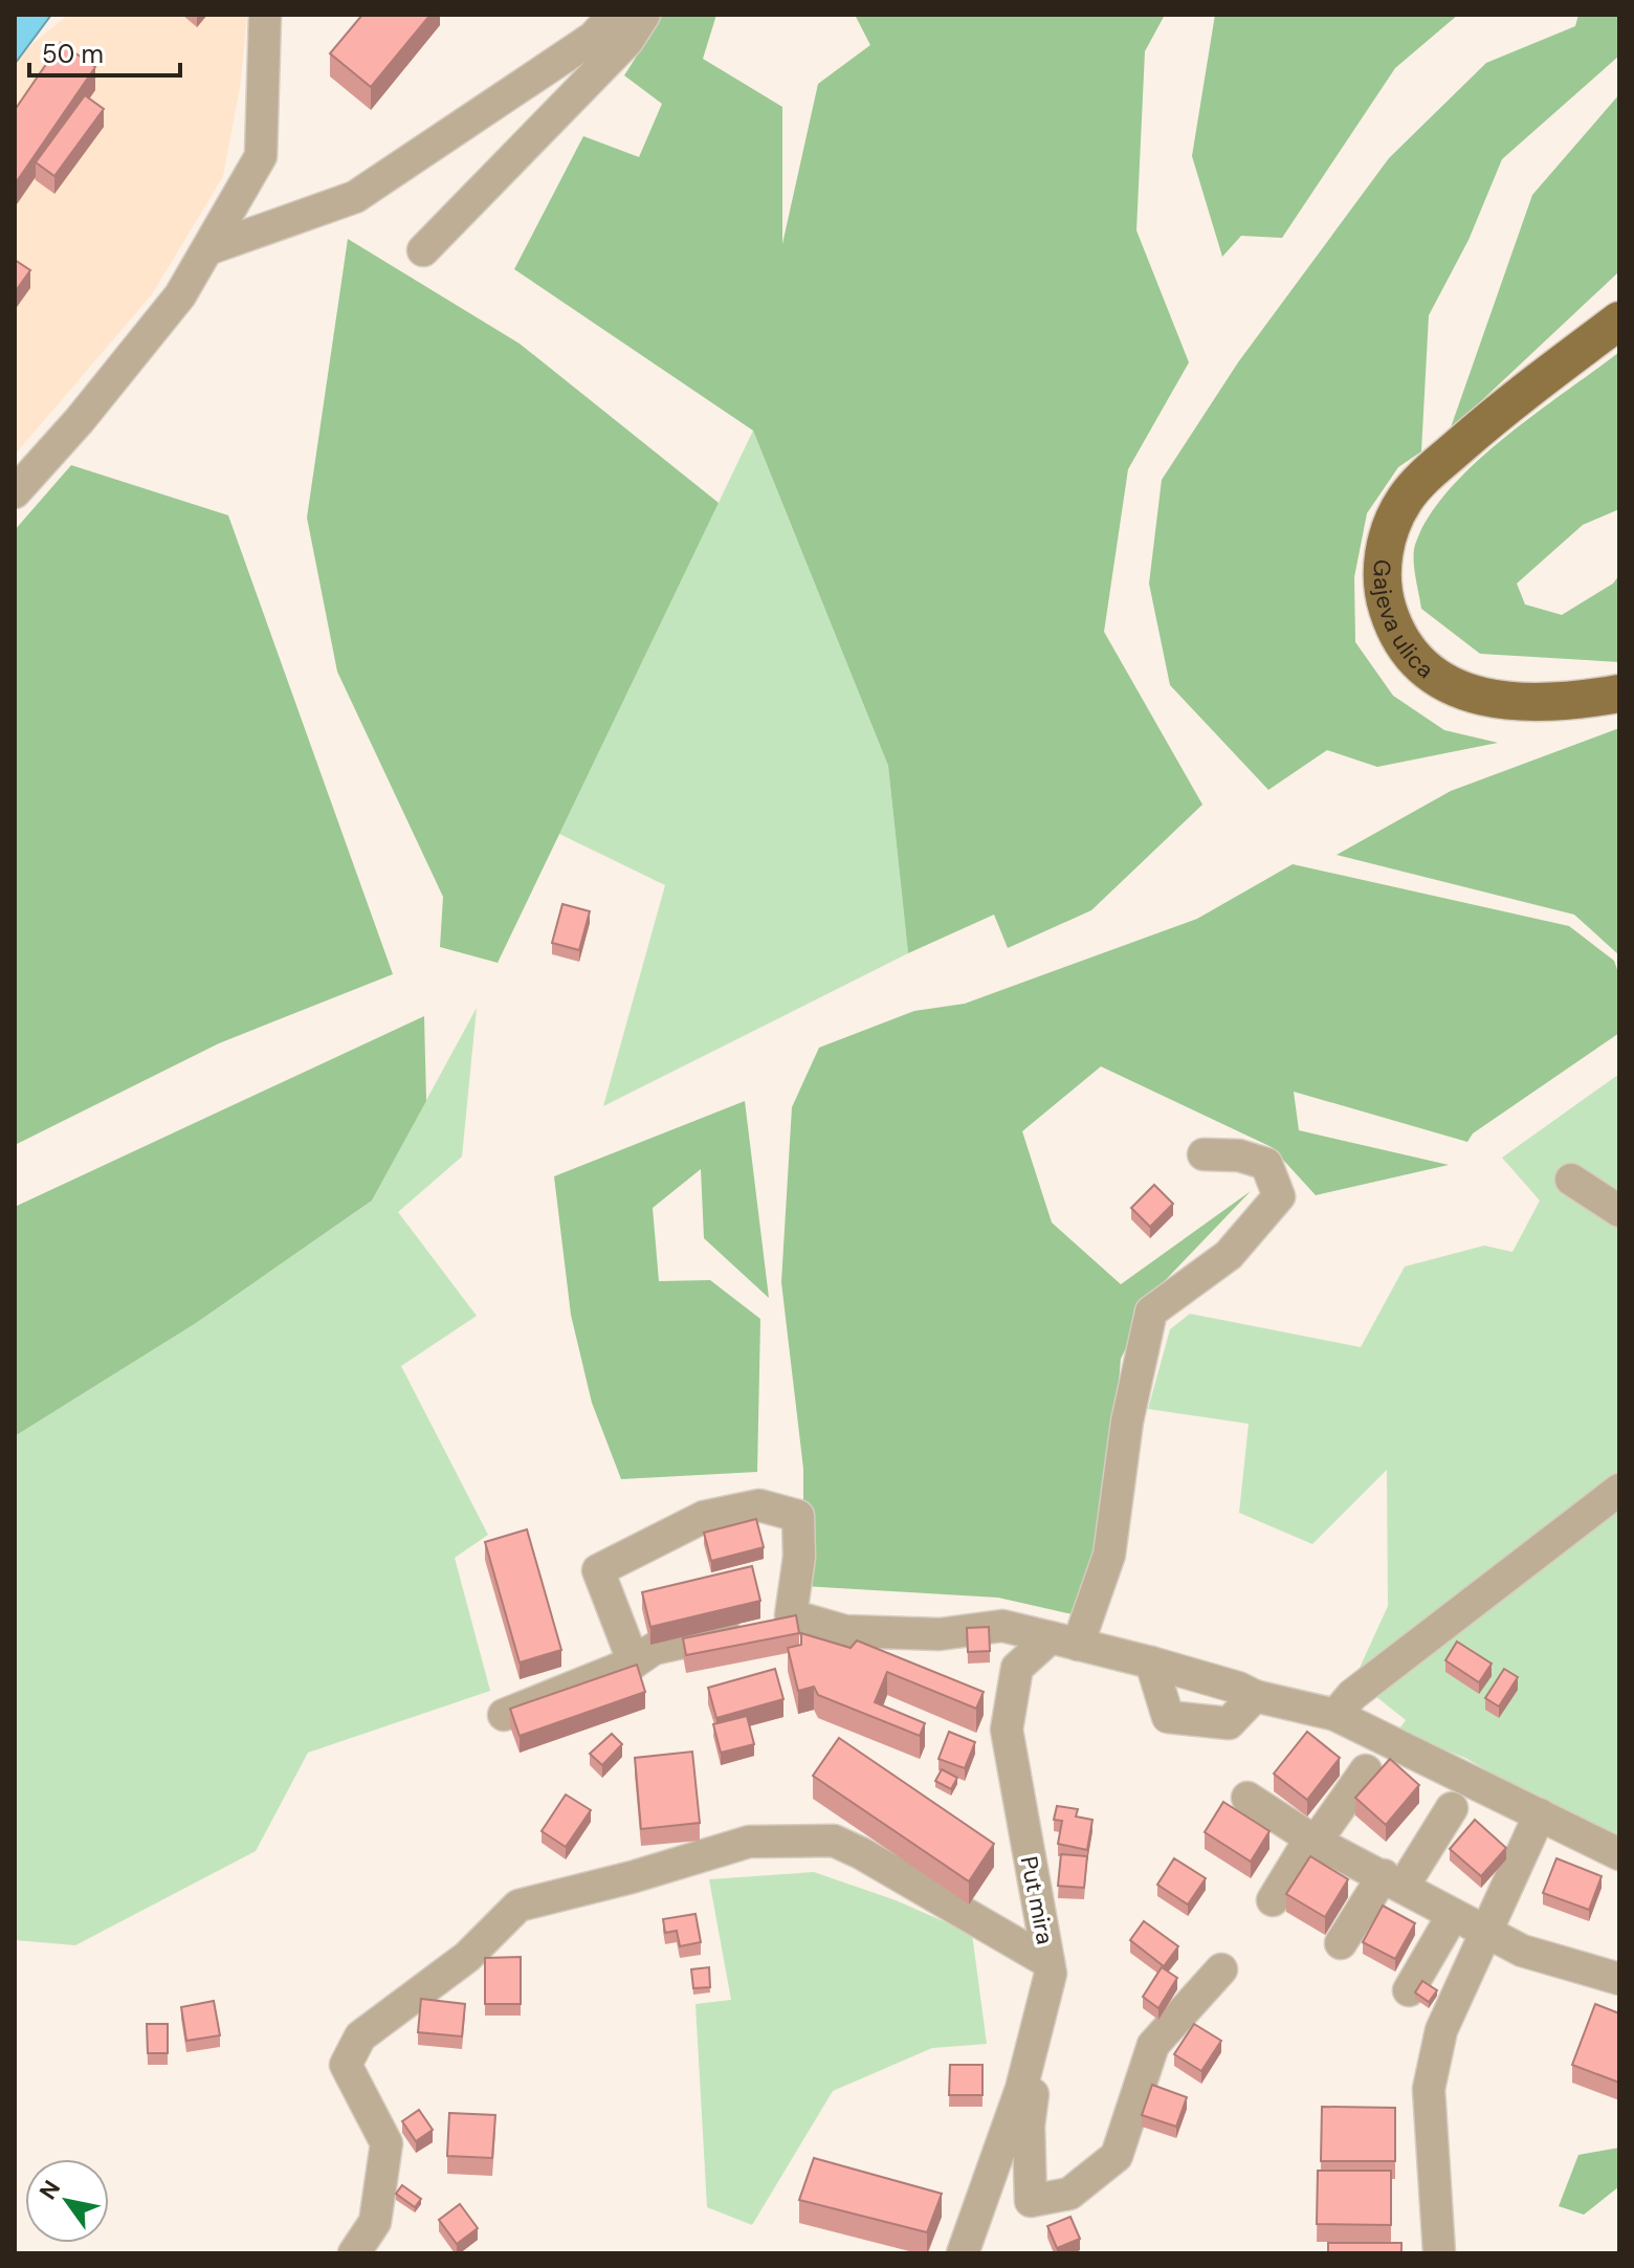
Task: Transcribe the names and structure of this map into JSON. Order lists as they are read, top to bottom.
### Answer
{
  "streets": {
    "main road": ["Gajeva ulica"],
    "street": ["Put mira"]
  },
  "scale_bar": "50 m",
  "north": "top left"
}
